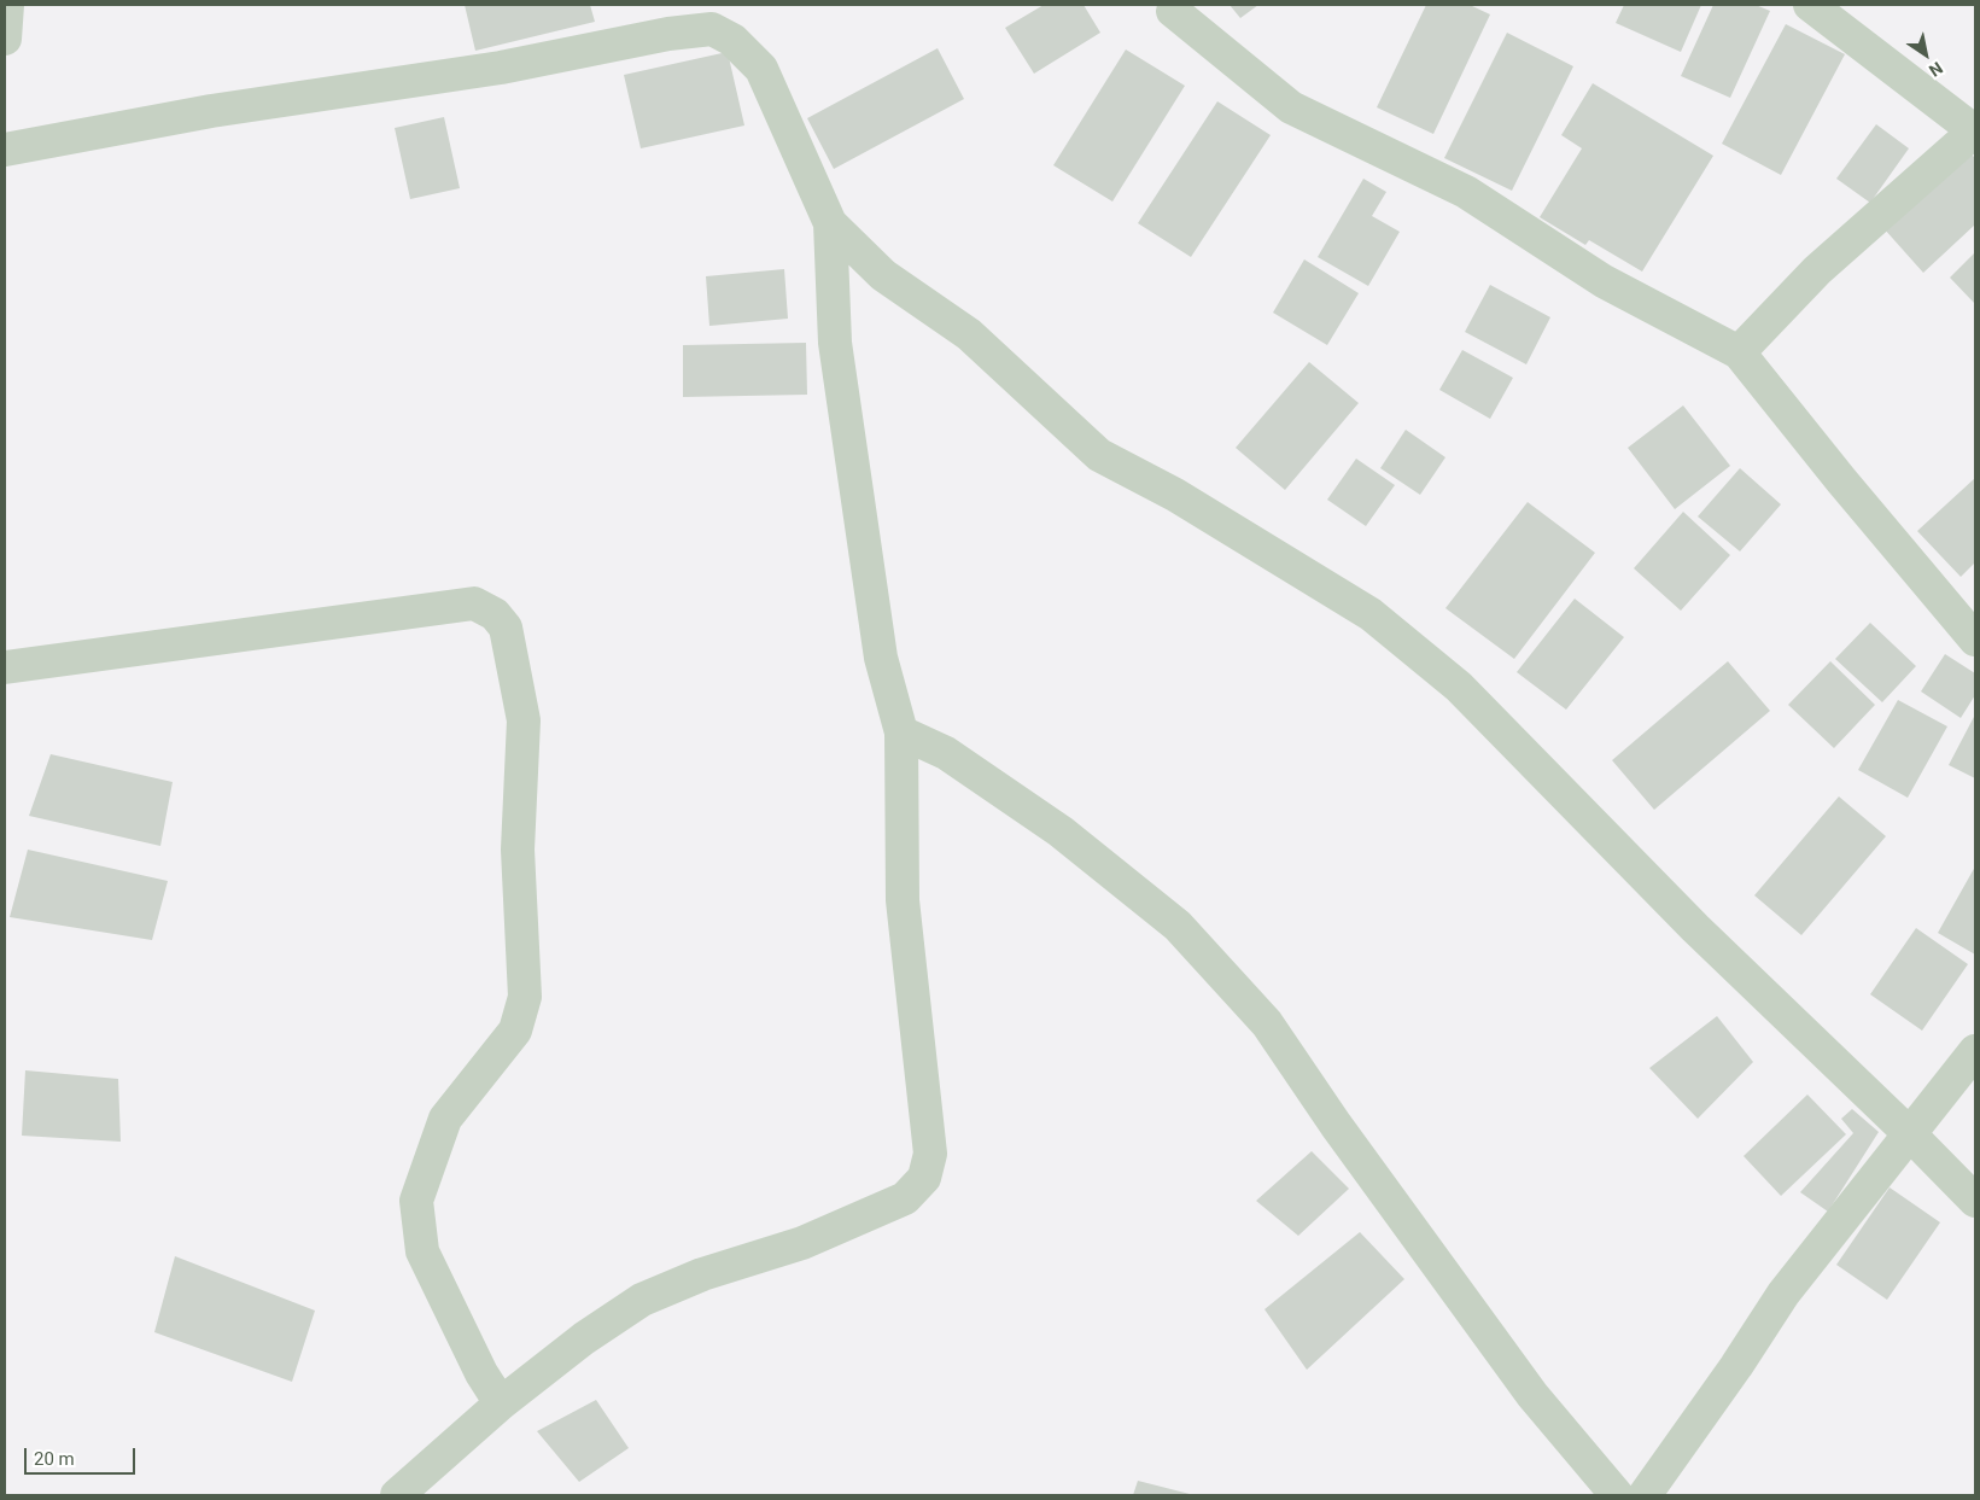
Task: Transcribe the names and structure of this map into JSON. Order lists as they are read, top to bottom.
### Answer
{
  "scale_bar": "20 m",
  "north": "bottom right"
}
